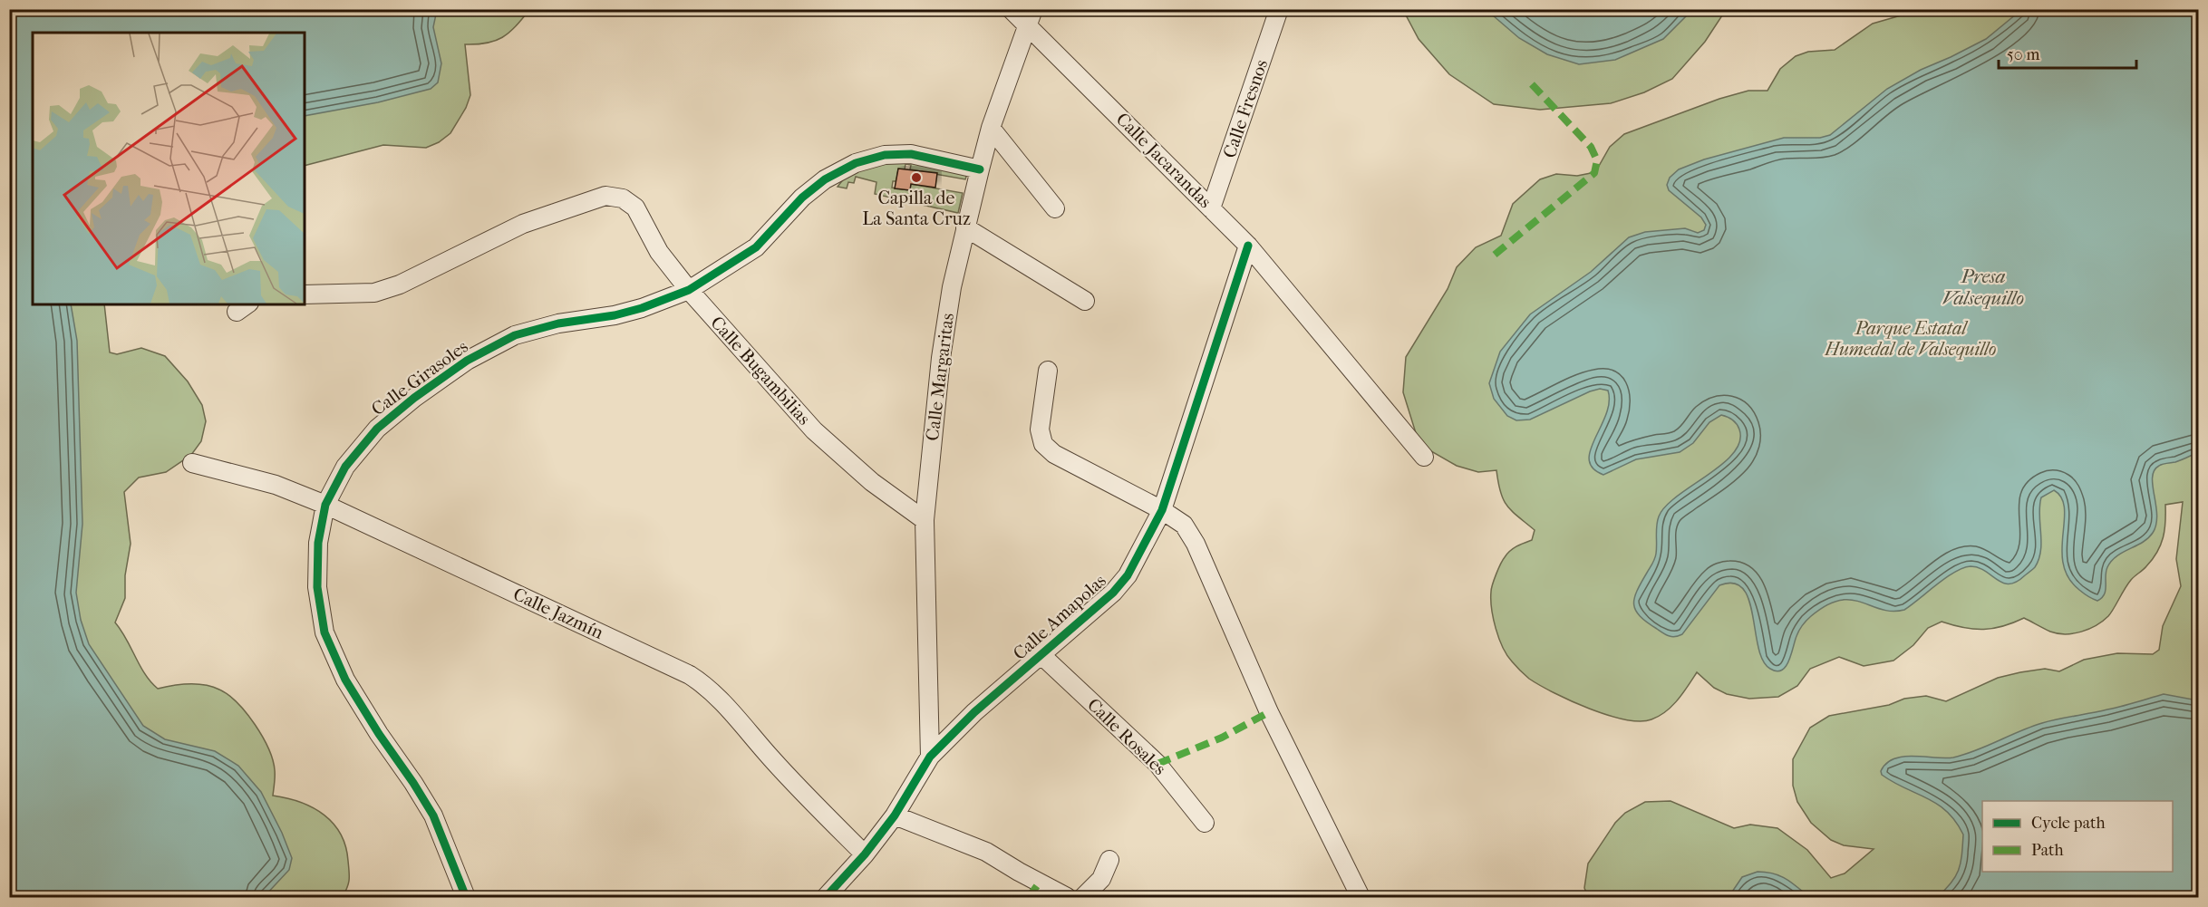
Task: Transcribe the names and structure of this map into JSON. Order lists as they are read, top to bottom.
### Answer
{
  "streets": {
    "street": [
      "Calle Fresnos",
      "Calle Jacarandas",
      "Calle Bugambilias",
      "Calle Margaritas",
      "Calle Girasoles",
      "Calle Jazmín",
      "Calle Amapolas",
      "Calle Rosales"
    ]
  },
  "crossings": [
    ["Calle Fresnos", "Calle Jacarandas"],
    ["Calle Jacarandas", "Calle Margaritas"],
    ["Calle Jacarandas", "Calle Amapolas"],
    ["Calle Bugambilias", "Calle Margaritas"],
    ["Calle Bugambilias", "Calle Girasoles"],
    ["Calle Margaritas", "Calle Girasoles"],
    ["Calle Margaritas", "Calle Amapolas"],
    ["Calle Girasoles", "Calle Jazmín"],
    ["Calle Jazmín", "Calle Amapolas"],
    ["Calle Amapolas", "Calle Rosales"]
  ],
  "water": ["Presa Valsequillo"],
  "parks": ["Parque Estatal Humedal de Valsequillo"],
  "places": ["Capilla de La Santa Cruz"],
  "legend": ["Cycle path", "Path"],
  "scale_bar": "50 m"
}
